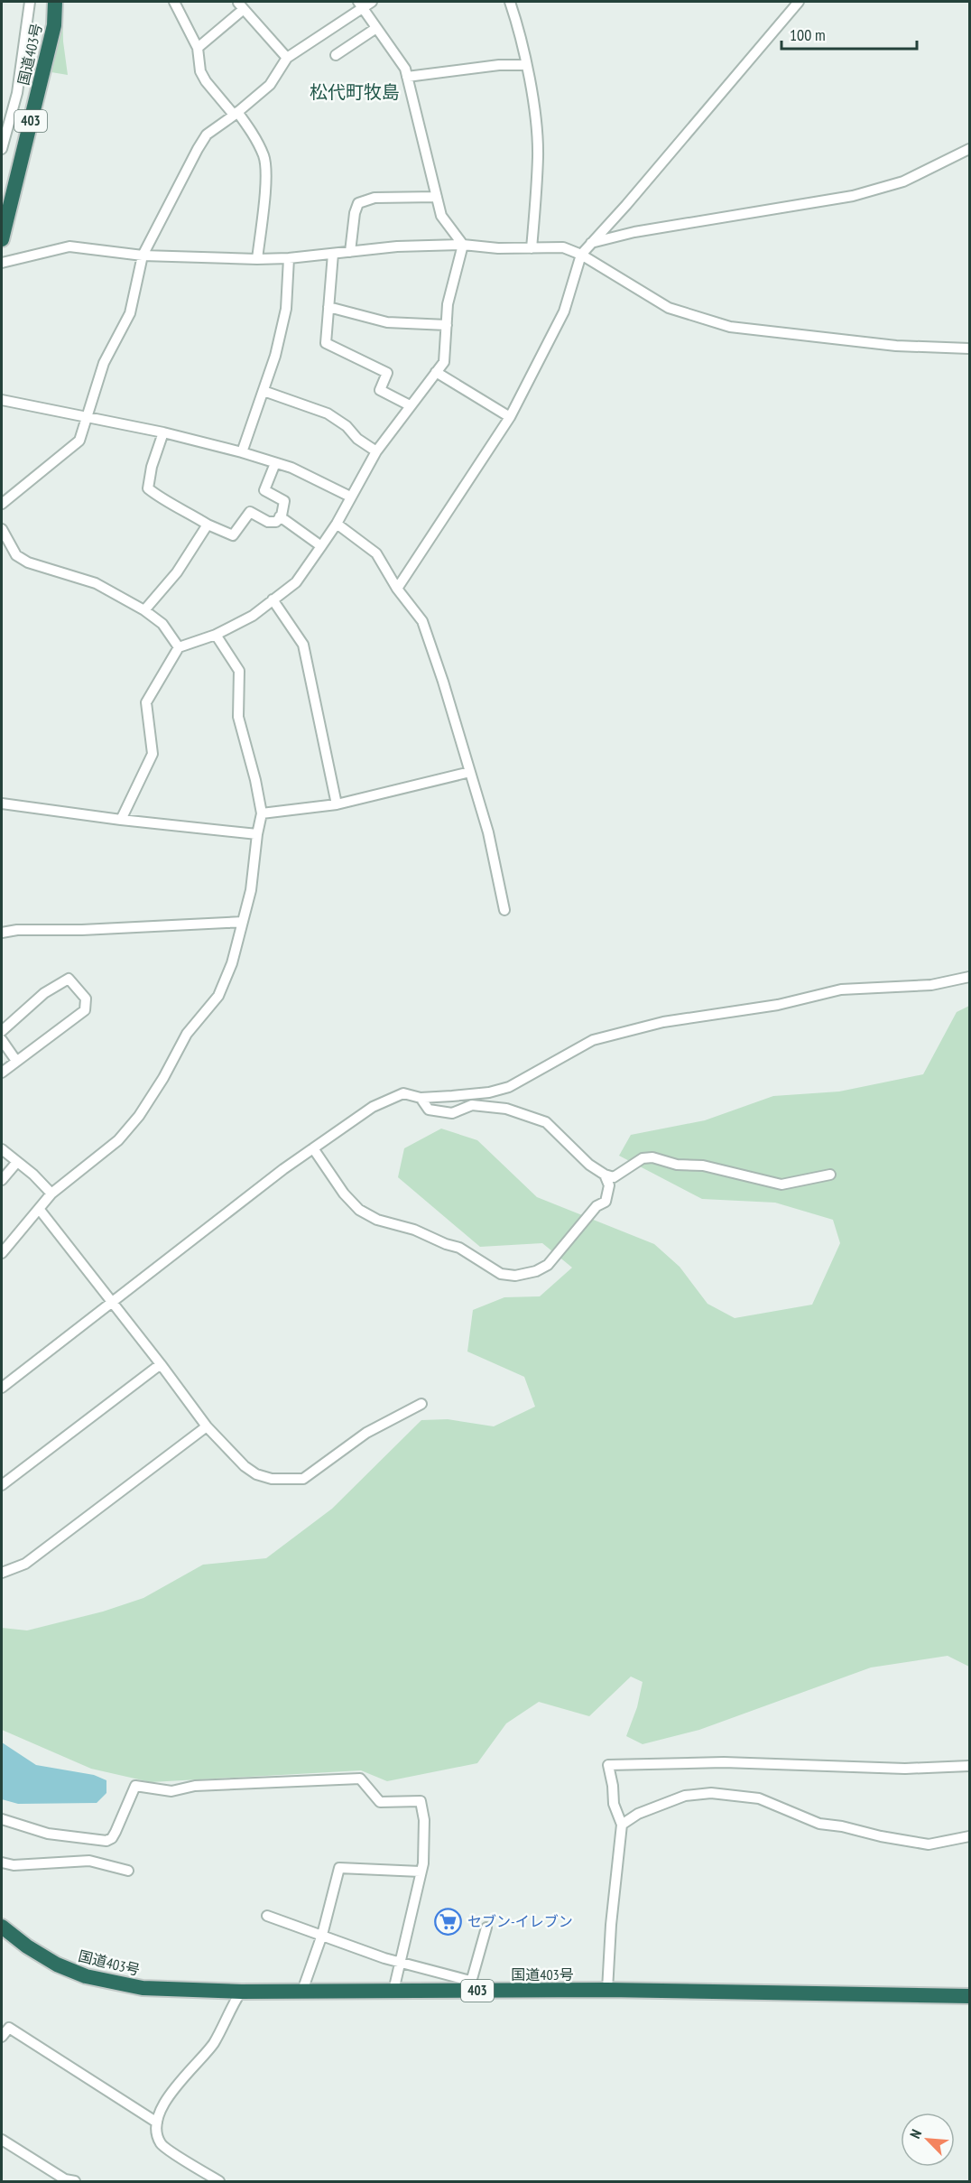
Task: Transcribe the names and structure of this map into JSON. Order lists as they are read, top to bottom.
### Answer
{
  "streets": {
    "highway": ["国道403号", "403"]
  },
  "districts": ["松代町牧島"],
  "places": {
    "supermarket": ["セブン-イレブン"]
  },
  "scale_bar": "100 m",
  "north": "top left"
}
